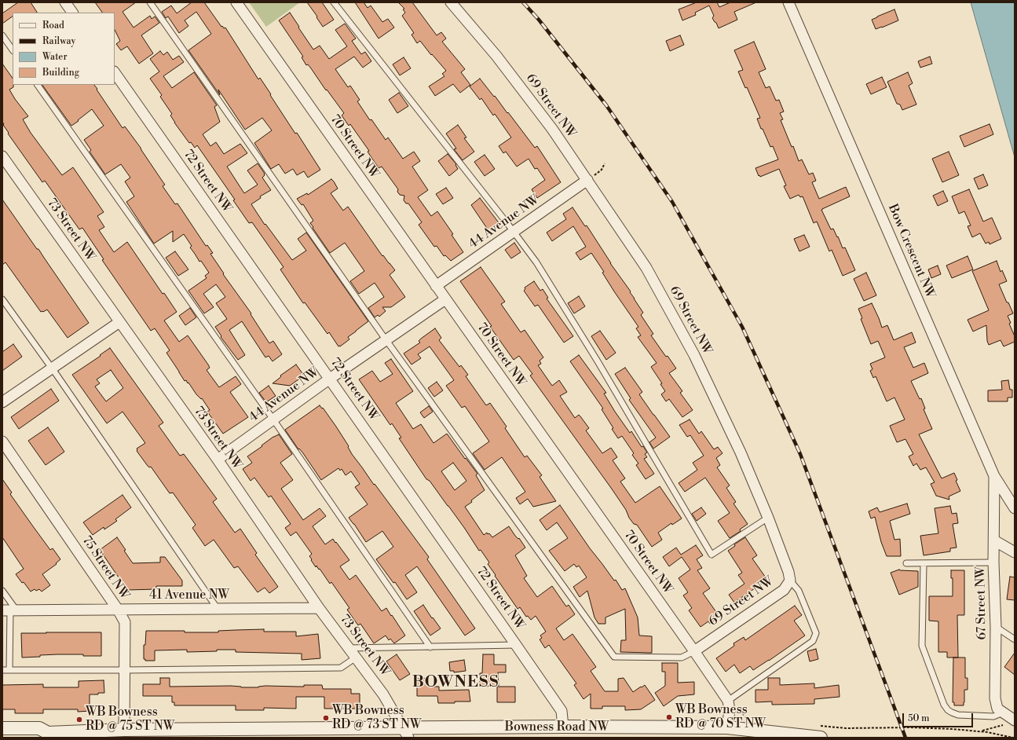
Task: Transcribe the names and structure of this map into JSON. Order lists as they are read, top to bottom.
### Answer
{
  "streets": {
    "street": [
      "69 Street NW",
      "70 Street NW",
      "72 Street NW",
      "44 Avenue NW",
      "73 Street NW",
      "Bow Crescent NW",
      "75 Street NW",
      "41 Avenue NW",
      "67 Street NW",
      "Bowness Road NW"
    ]
  },
  "crossings": [
    ["69 Street NW", "70 Street NW"],
    ["69 Street NW", "44 Avenue NW"],
    ["70 Street NW", "44 Avenue NW"],
    ["72 Street NW", "44 Avenue NW"],
    ["72 Street NW", "Bowness Road NW"],
    ["44 Avenue NW", "73 Street NW"],
    ["73 Street NW", "41 Avenue NW"],
    ["73 Street NW", "Bowness Road NW"],
    ["Bow Crescent NW", "67 Street NW"],
    ["75 Street NW", "41 Avenue NW"],
    ["75 Street NW", "Bowness Road NW"]
  ],
  "districts": ["BOWNESS"],
  "places": ["WB Bowness RD @ 70 ST NW", "WB Bowness RD @ 73 ST NW", "WB Bowness RD @ 75 ST NW"],
  "legend": [
    "Road",
    "Railway",
    "Water",
    "Building"
  ],
  "scale_bar": "50 m"
}
